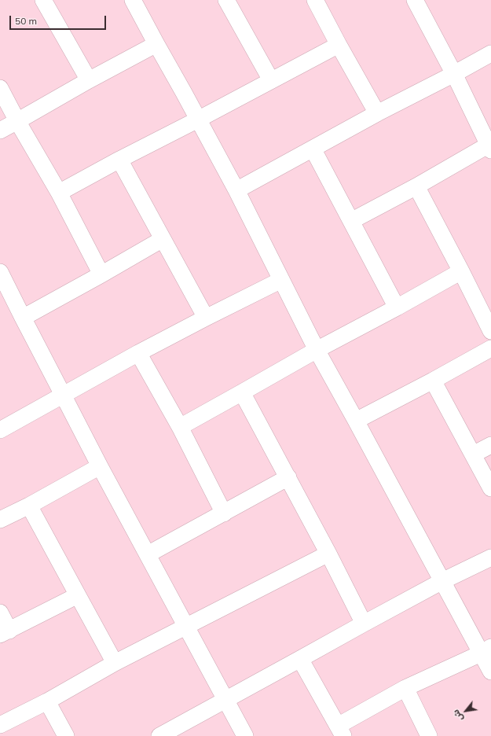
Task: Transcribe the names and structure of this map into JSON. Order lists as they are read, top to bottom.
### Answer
{
  "scale_bar": "50 m",
  "north": "bottom left"
}
